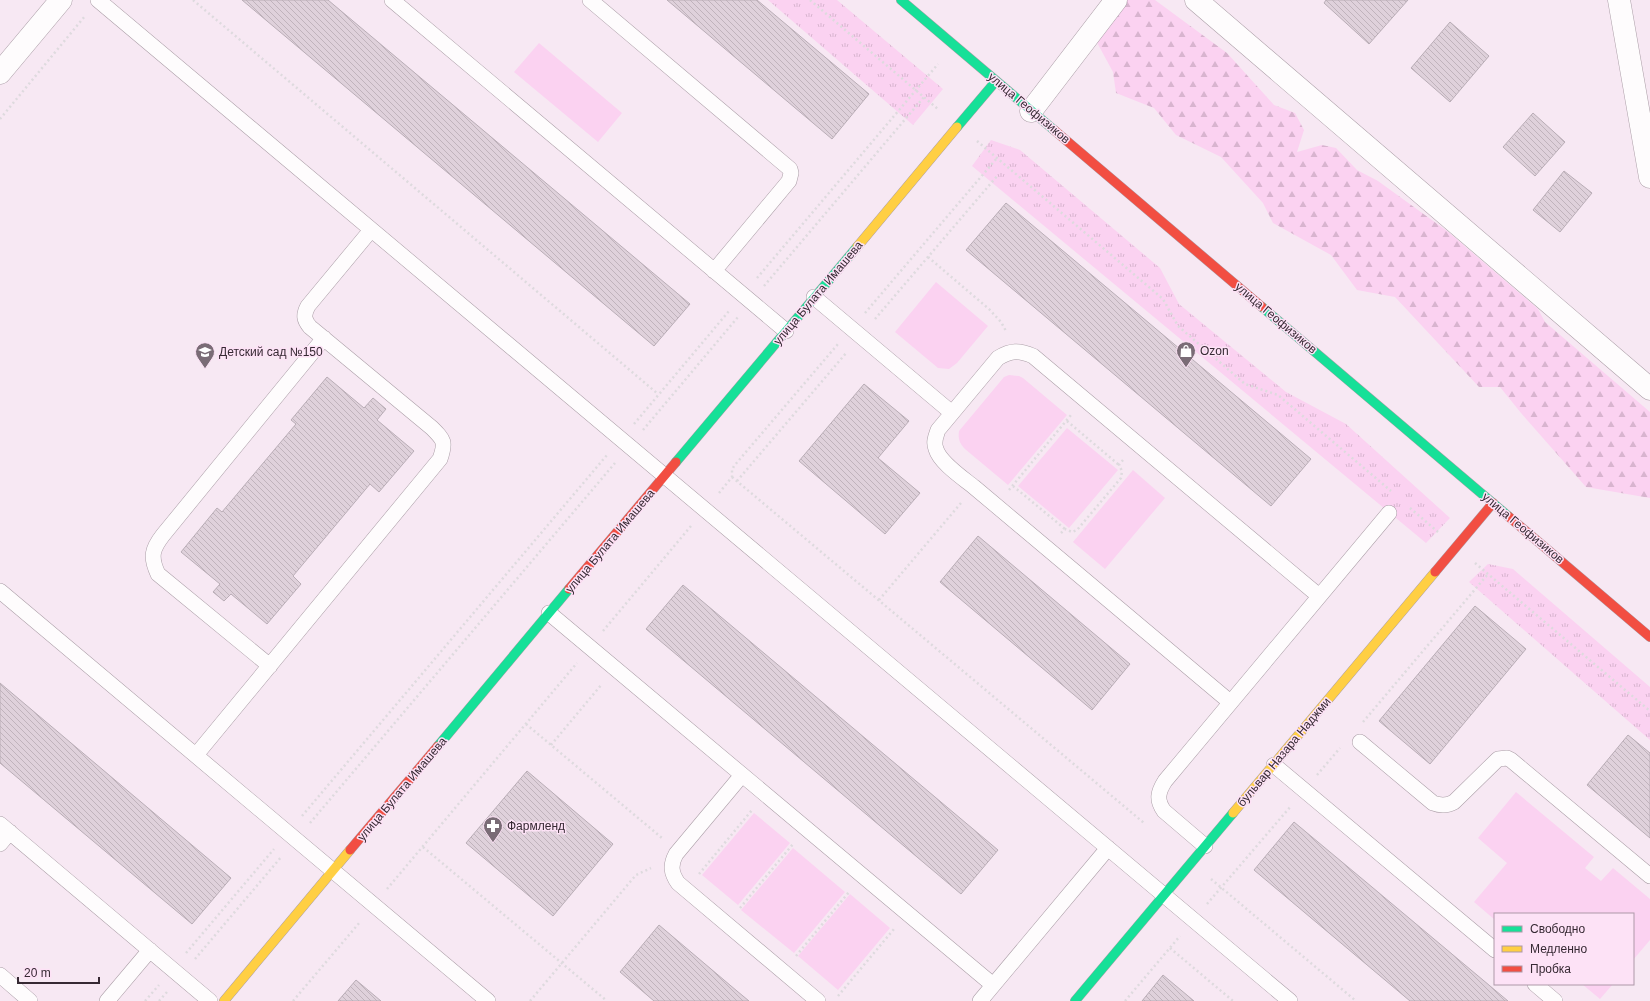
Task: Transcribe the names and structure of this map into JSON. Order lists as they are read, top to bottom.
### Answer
{
  "streets": {
    "street": ["улица Геофизиков", "улица Булата Имашева", "бульвар Назара Наджми"]
  },
  "crossings": [
    ["улица Геофизиков", "улица Булата Имашева"],
    ["улица Геофизиков", "бульвар Назара Наджми"]
  ],
  "places": {
    "shop": ["Ozon"],
    "school or university": ["Детский сад №150"],
    "pharmacy": ["Фармленд"]
  },
  "legend": ["Свободно", "Медленно", "Пробка"],
  "scale_bar": "20 m"
}
